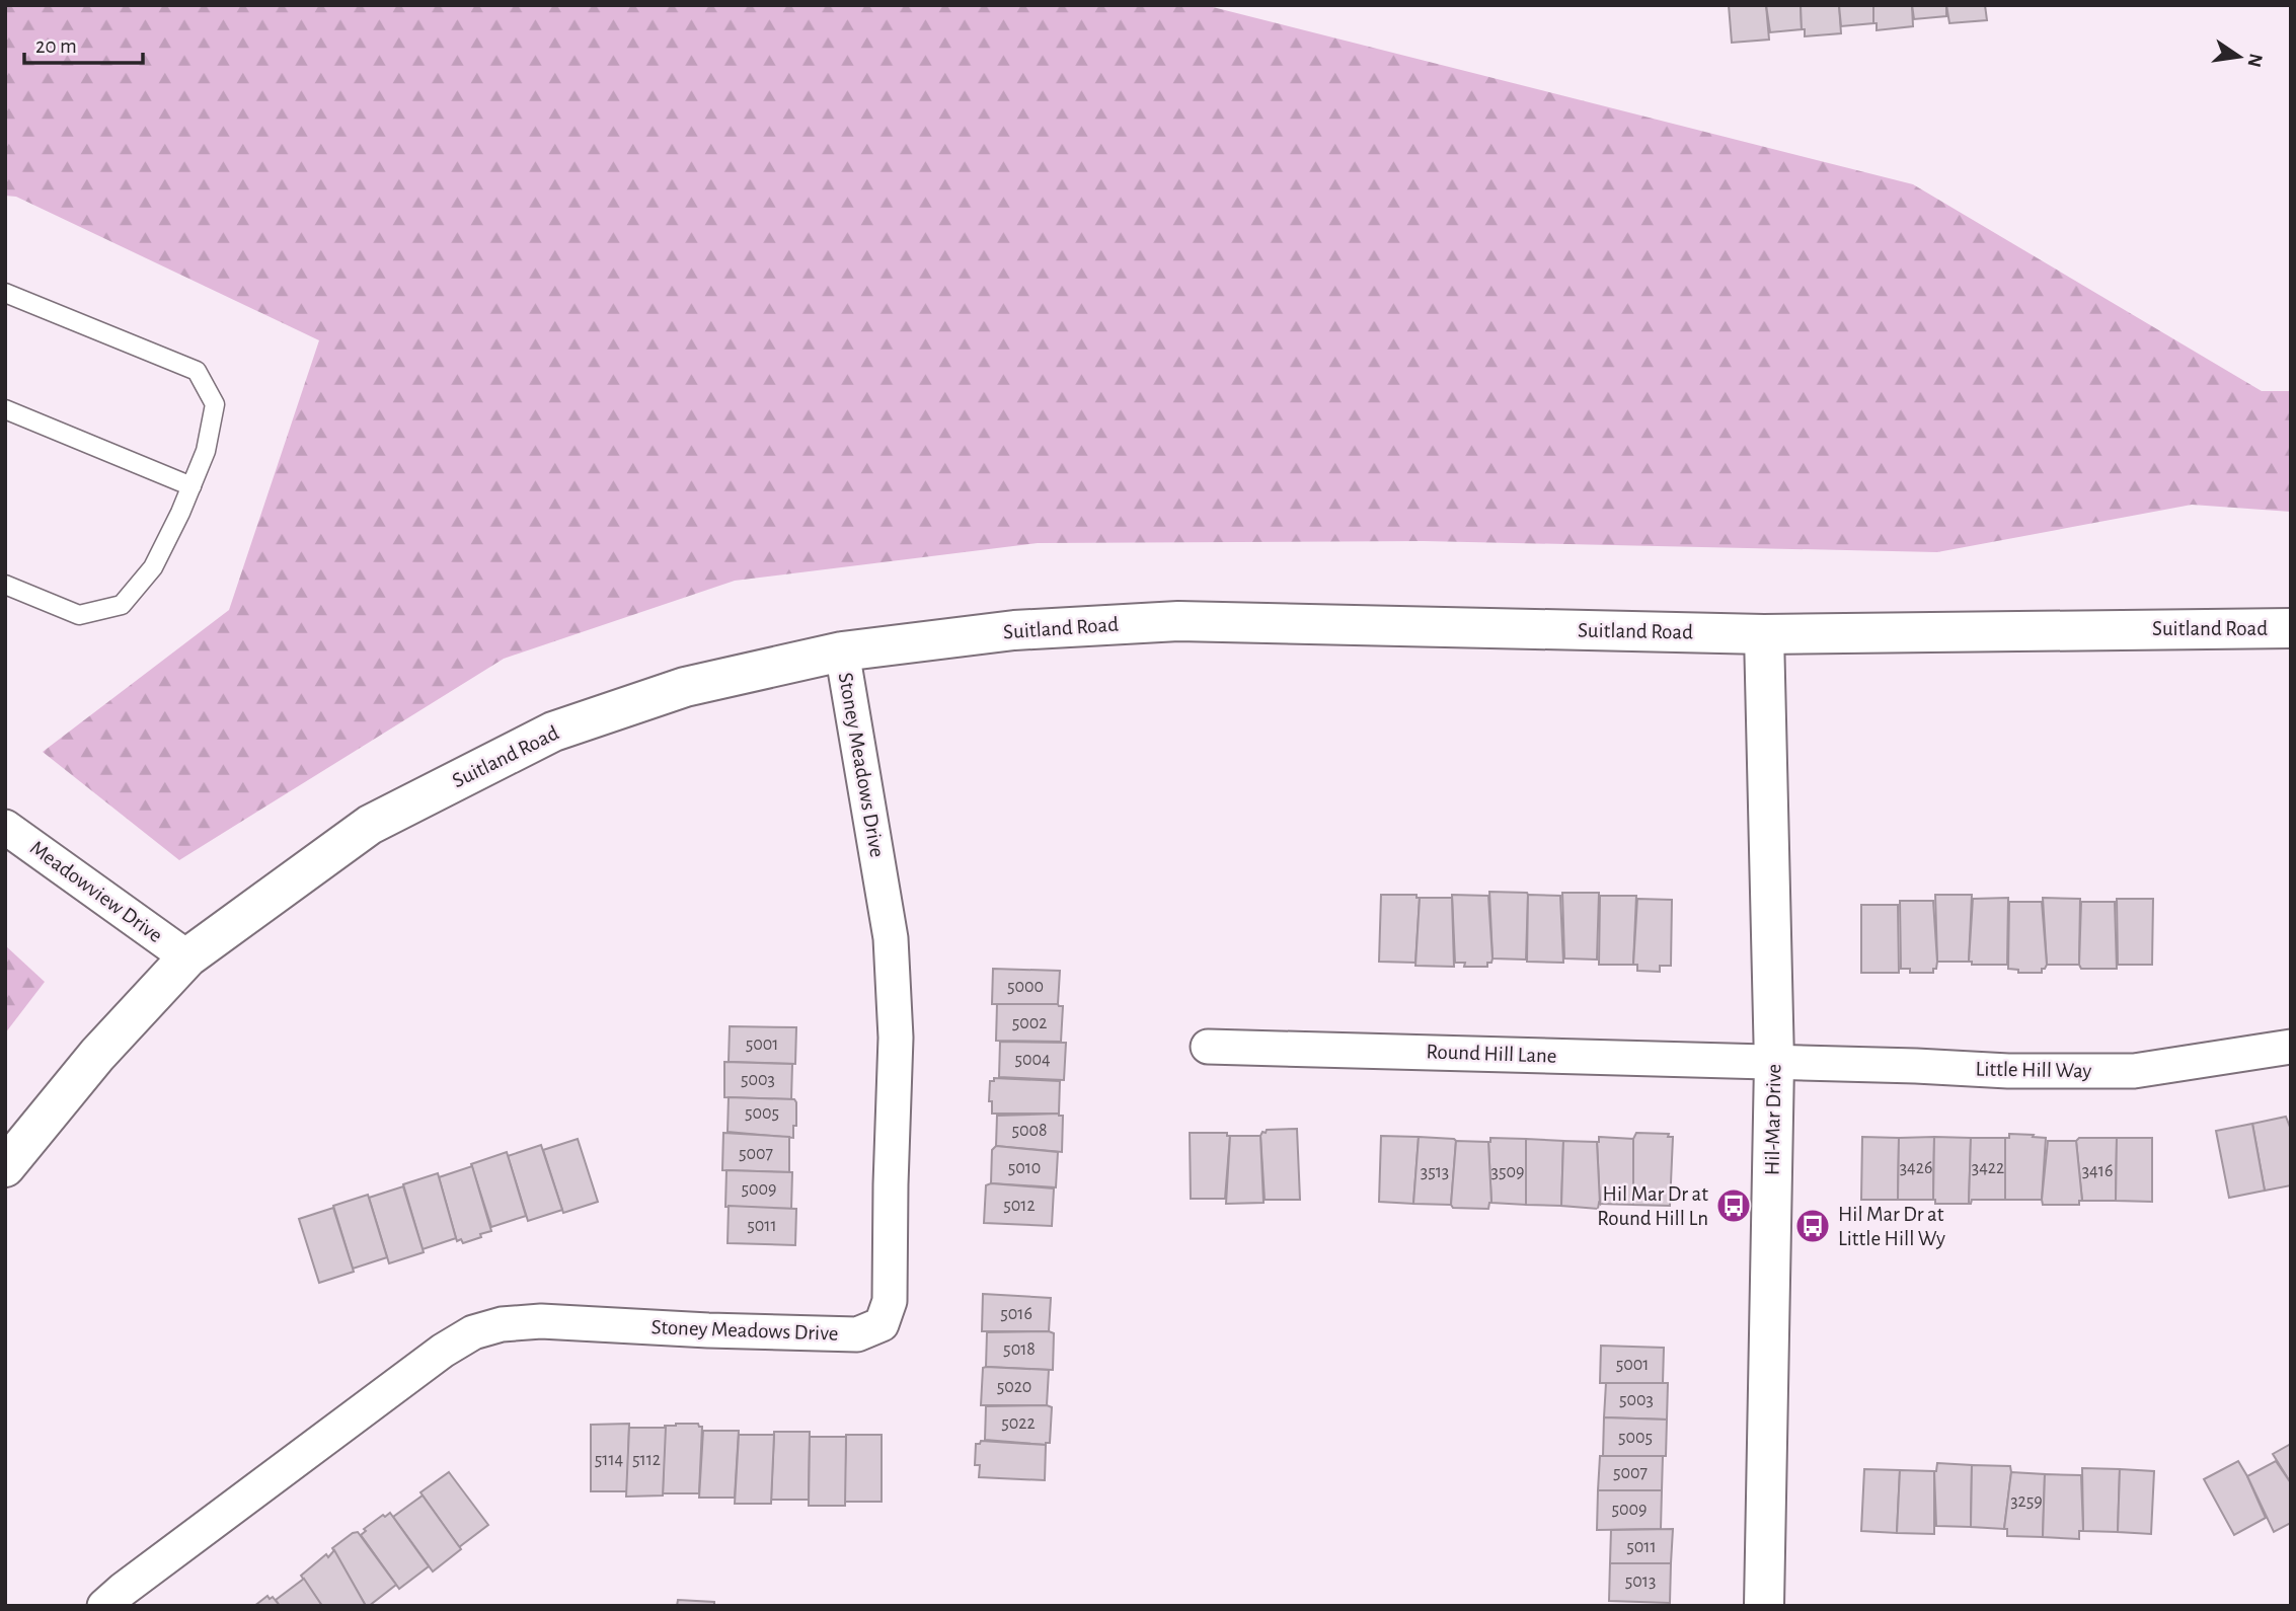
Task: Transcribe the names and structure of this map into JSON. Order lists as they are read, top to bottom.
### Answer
{
  "streets": {
    "main road": ["Suitland Road", "Hil-Mar Drive"],
    "street": [
      "Stoney Meadows Drive",
      "Meadowview Drive",
      "Round Hill Lane",
      "Little Hill Way"
    ]
  },
  "crossings": [
    ["Suitland Road", "Stoney Meadows Drive"],
    ["Suitland Road", "Meadowview Drive"],
    ["Suitland Road", "Hil-Mar Drive"],
    ["Round Hill Lane", "Little Hill Way"],
    ["Round Hill Lane", "Hil-Mar Drive"],
    ["Little Hill Way", "Hil-Mar Drive"]
  ],
  "places": {
    "bus stop": ["Hil Mar Dr at Round Hill Ln", "Hil Mar Dr at Little Hill Wy"]
  },
  "house_numbers": [
    "5000",
    "5002",
    "5001",
    "5004",
    "5003",
    "5005",
    "5008",
    "5007",
    "5010",
    "3426",
    "3422",
    "3416",
    "3513",
    "3509",
    "5009",
    "5012",
    "5011",
    "5016",
    "5018",
    "5001",
    "5020",
    "5003",
    "5022",
    "5005",
    "5114",
    "5112",
    "5007",
    "3259",
    "5009",
    "5011",
    "5013"
  ],
  "scale_bar": "20 m",
  "north": "right"
}
